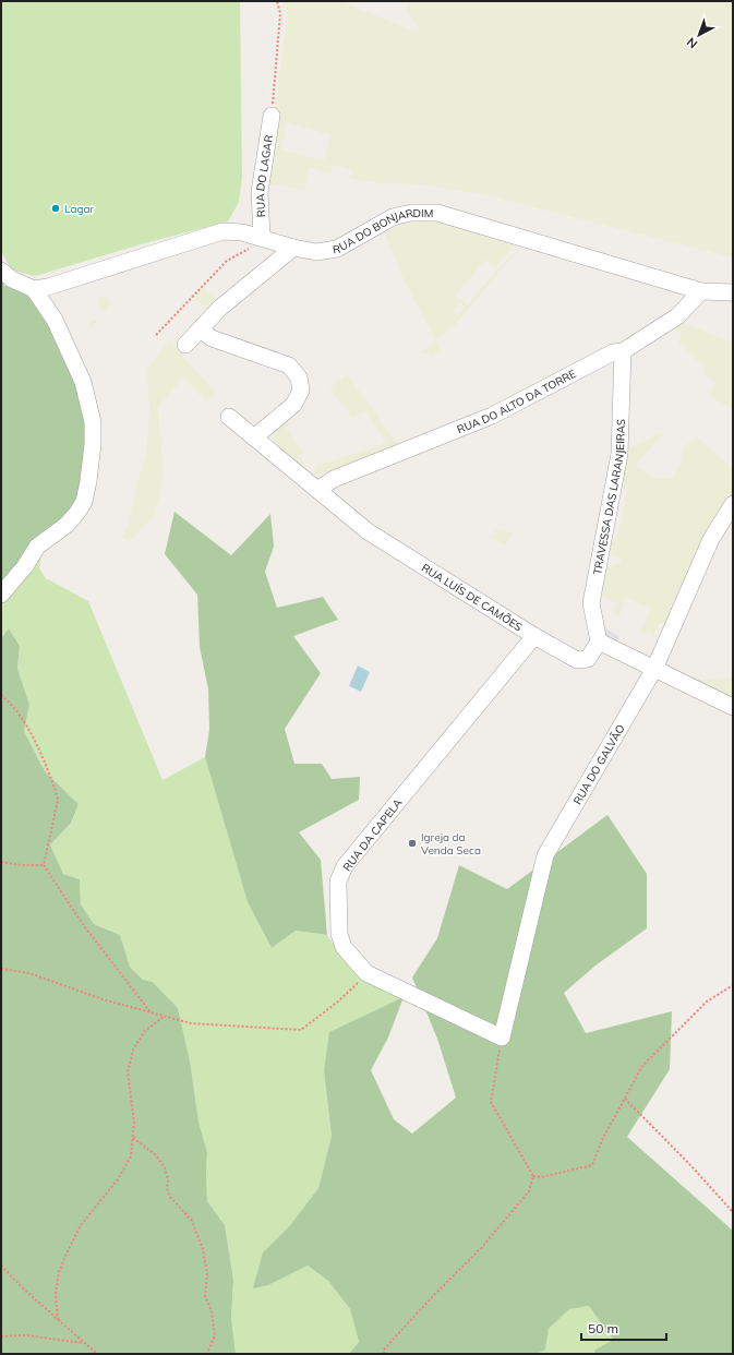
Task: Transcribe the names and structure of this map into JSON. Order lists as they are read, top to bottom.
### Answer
{
  "streets": {
    "street": [
      "RUA DO LAGAR",
      "RUA DO BONJARDIM",
      "RUA DO ALTO DA TORRE",
      "TRAVESSA DAS LARANJEIRAS",
      "RUA LUÍS DE CAMÕES",
      "RUA DO GALVÃO",
      "RUA DA CAPELA"
    ]
  },
  "crossings": [
    ["RUA DO LAGAR", "RUA DO BONJARDIM"],
    ["RUA DO BONJARDIM", "RUA DO ALTO DA TORRE"],
    ["RUA DO ALTO DA TORRE", "TRAVESSA DAS LARANJEIRAS"],
    ["RUA DO ALTO DA TORRE", "RUA LUÍS DE CAMÕES"],
    ["TRAVESSA DAS LARANJEIRAS", "RUA LUÍS DE CAMÕES"],
    ["RUA LUÍS DE CAMÕES", "RUA DA CAPELA"],
    ["RUA DO GALVÃO", "RUA DA CAPELA"]
  ],
  "places": ["Lagar", "Igreja da Venda Seca"],
  "scale_bar": "50 m",
  "north": "bottom left"
}
